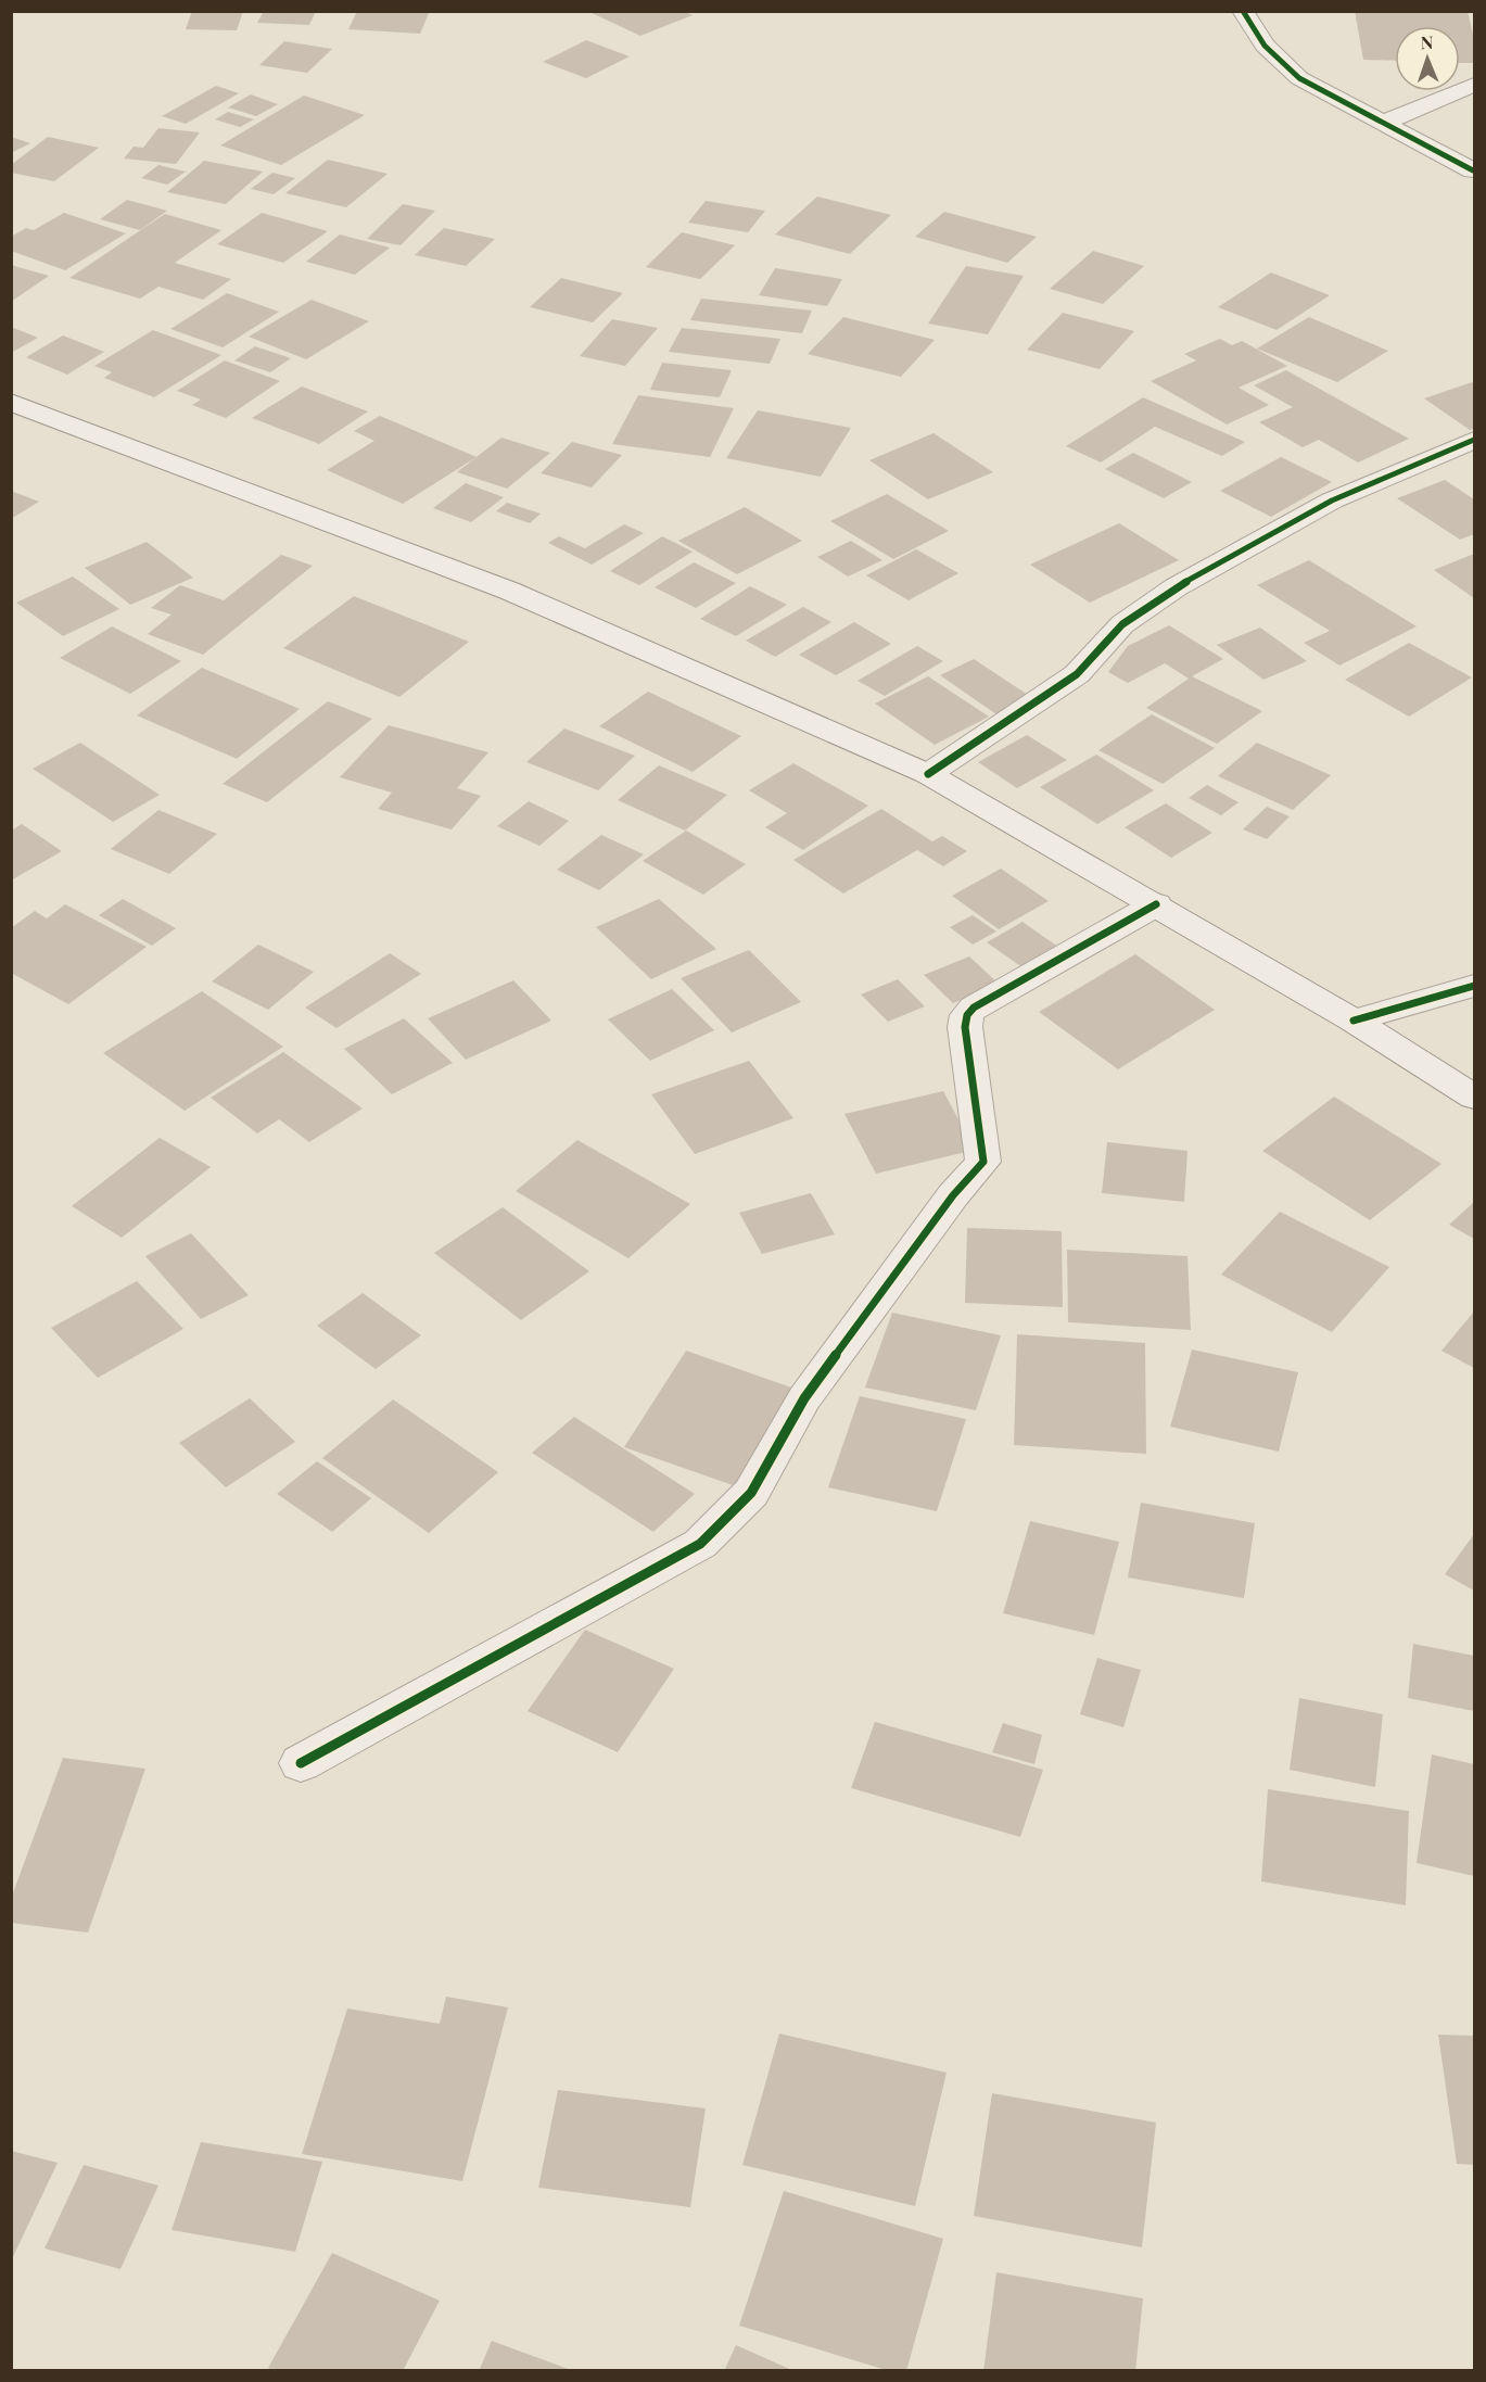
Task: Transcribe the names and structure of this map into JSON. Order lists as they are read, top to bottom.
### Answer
{
  "north": "top"
}
